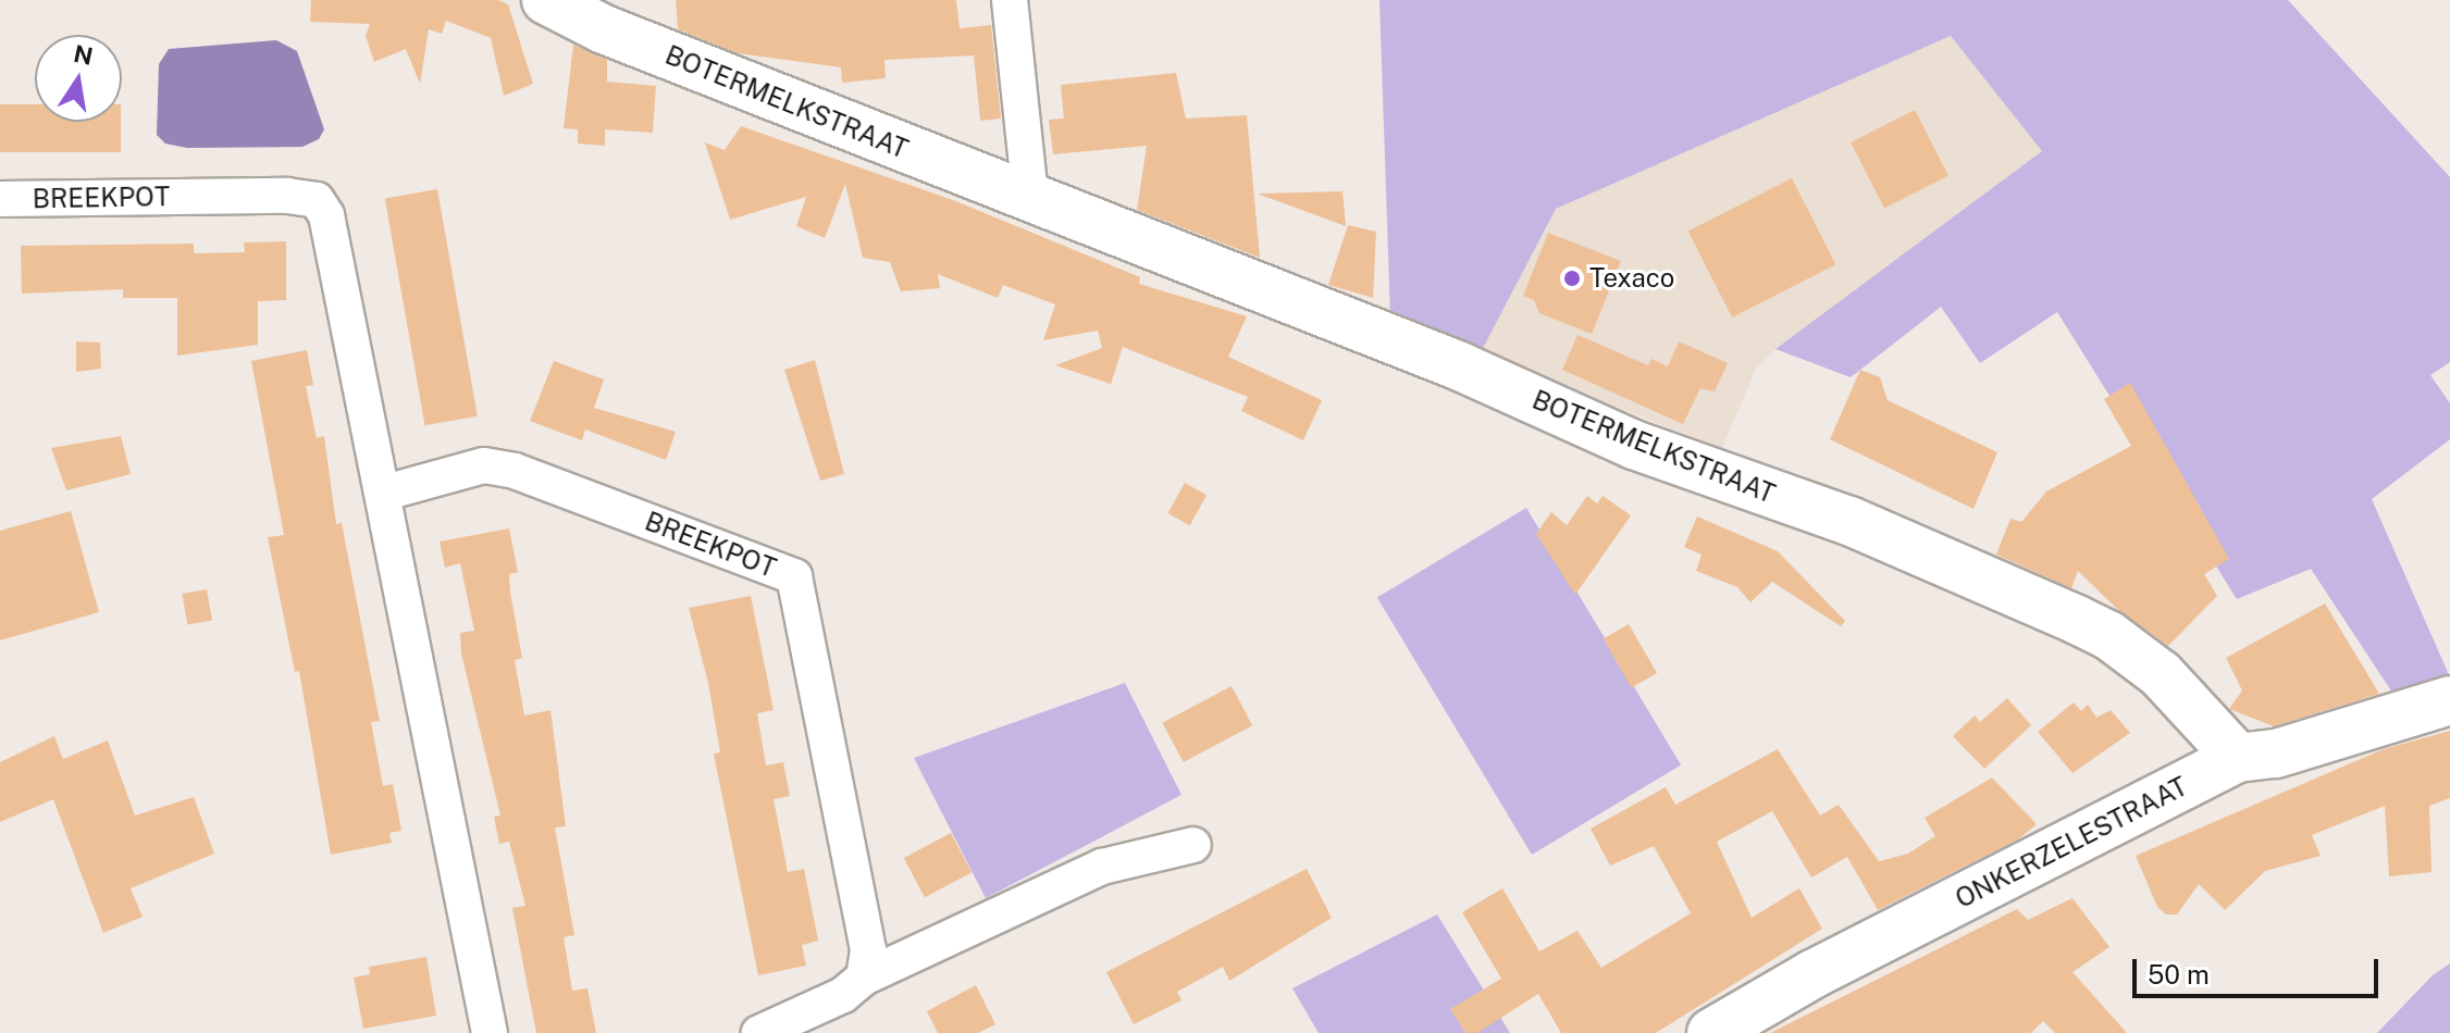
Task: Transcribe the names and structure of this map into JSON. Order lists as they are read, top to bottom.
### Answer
{
  "streets": {
    "street": ["BOTERMELKSTRAAT", "BREEKPOT", "ONKERZELESTRAAT"]
  },
  "crossings": [
    ["BOTERMELKSTRAAT", "ONKERZELESTRAAT"]
  ],
  "places": ["Texaco"],
  "scale_bar": "50 m",
  "north": "top"
}
